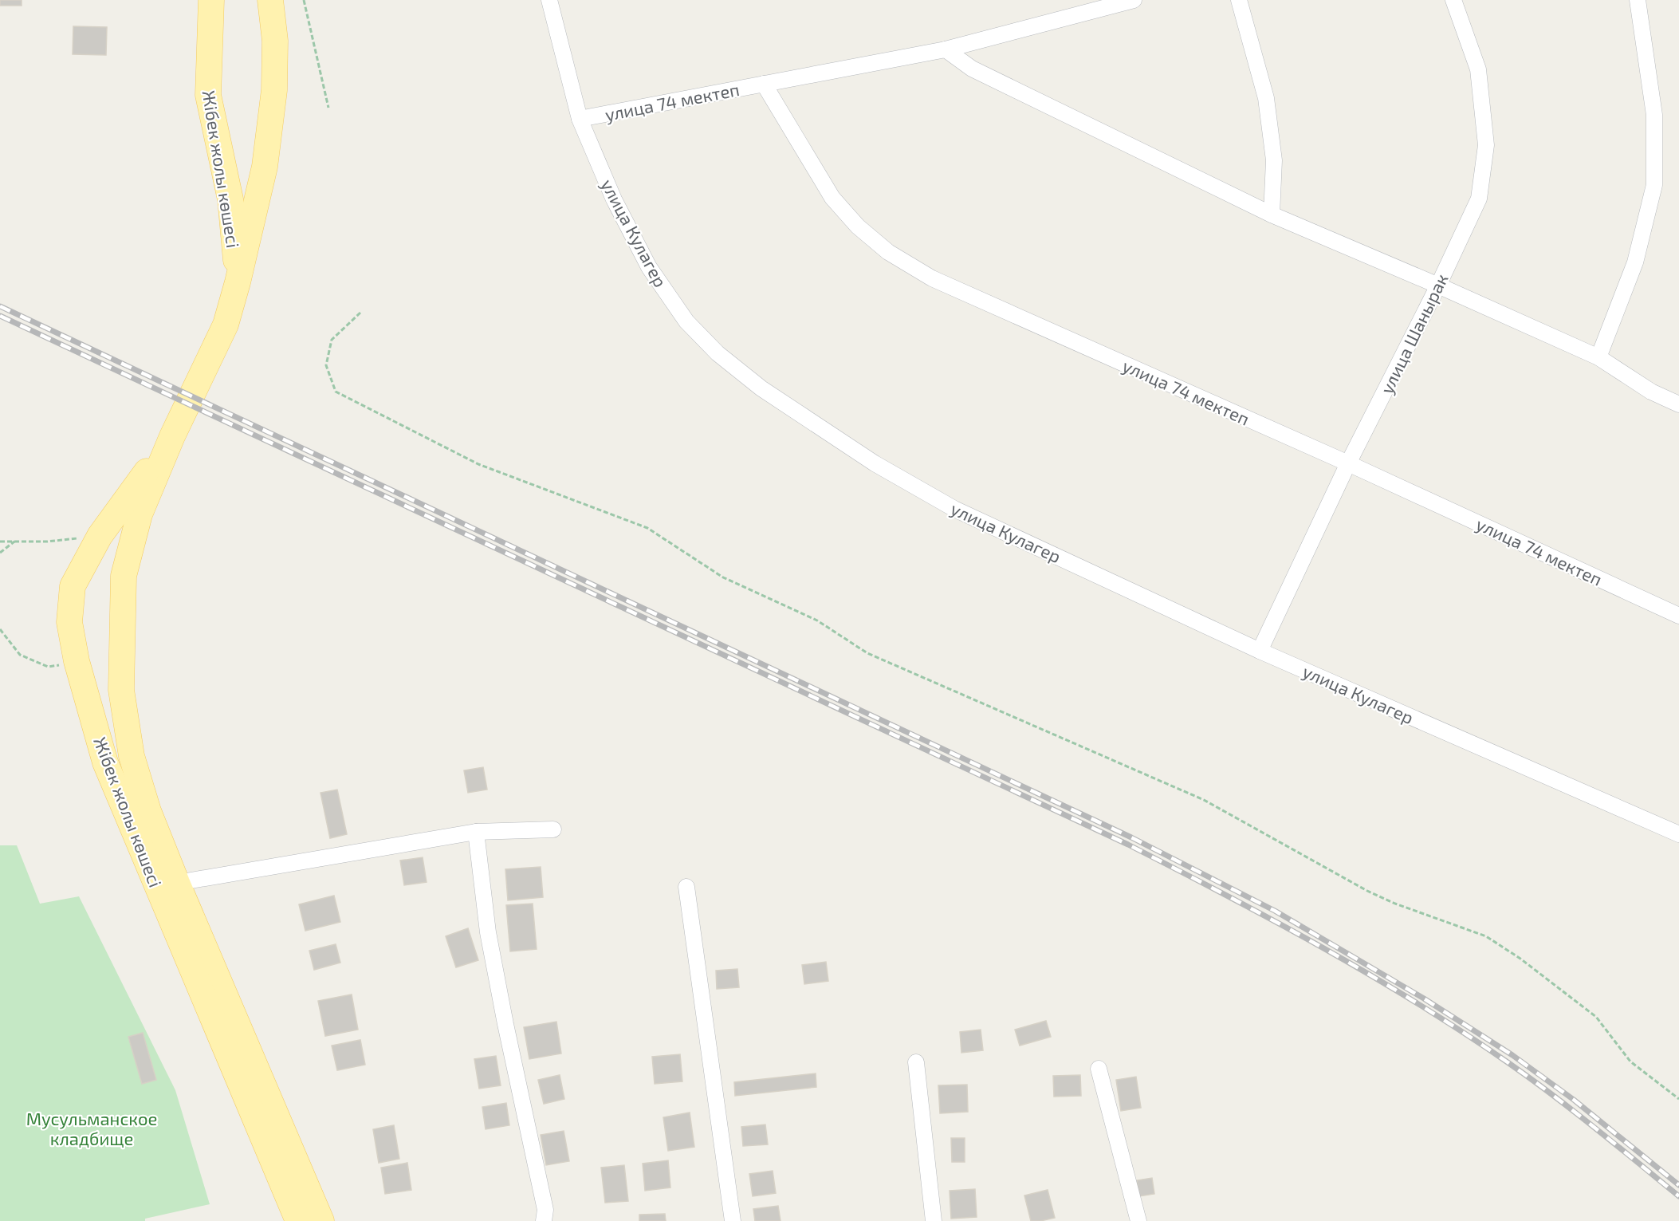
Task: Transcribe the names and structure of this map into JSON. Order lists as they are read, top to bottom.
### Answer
{
  "streets": {
    "main road": ["Жібек жолы көшесі"],
    "street": ["улица 74 мектеп", "улица Кулагер", "улица Шанырак"]
  },
  "crossings": [
    ["улица 74 мектеп", "улица Кулагер"],
    ["улица 74 мектеп", "улица Шанырак"],
    ["улица Кулагер", "улица Шанырак"]
  ],
  "parks": ["Мусульманское кладбище"]
}
